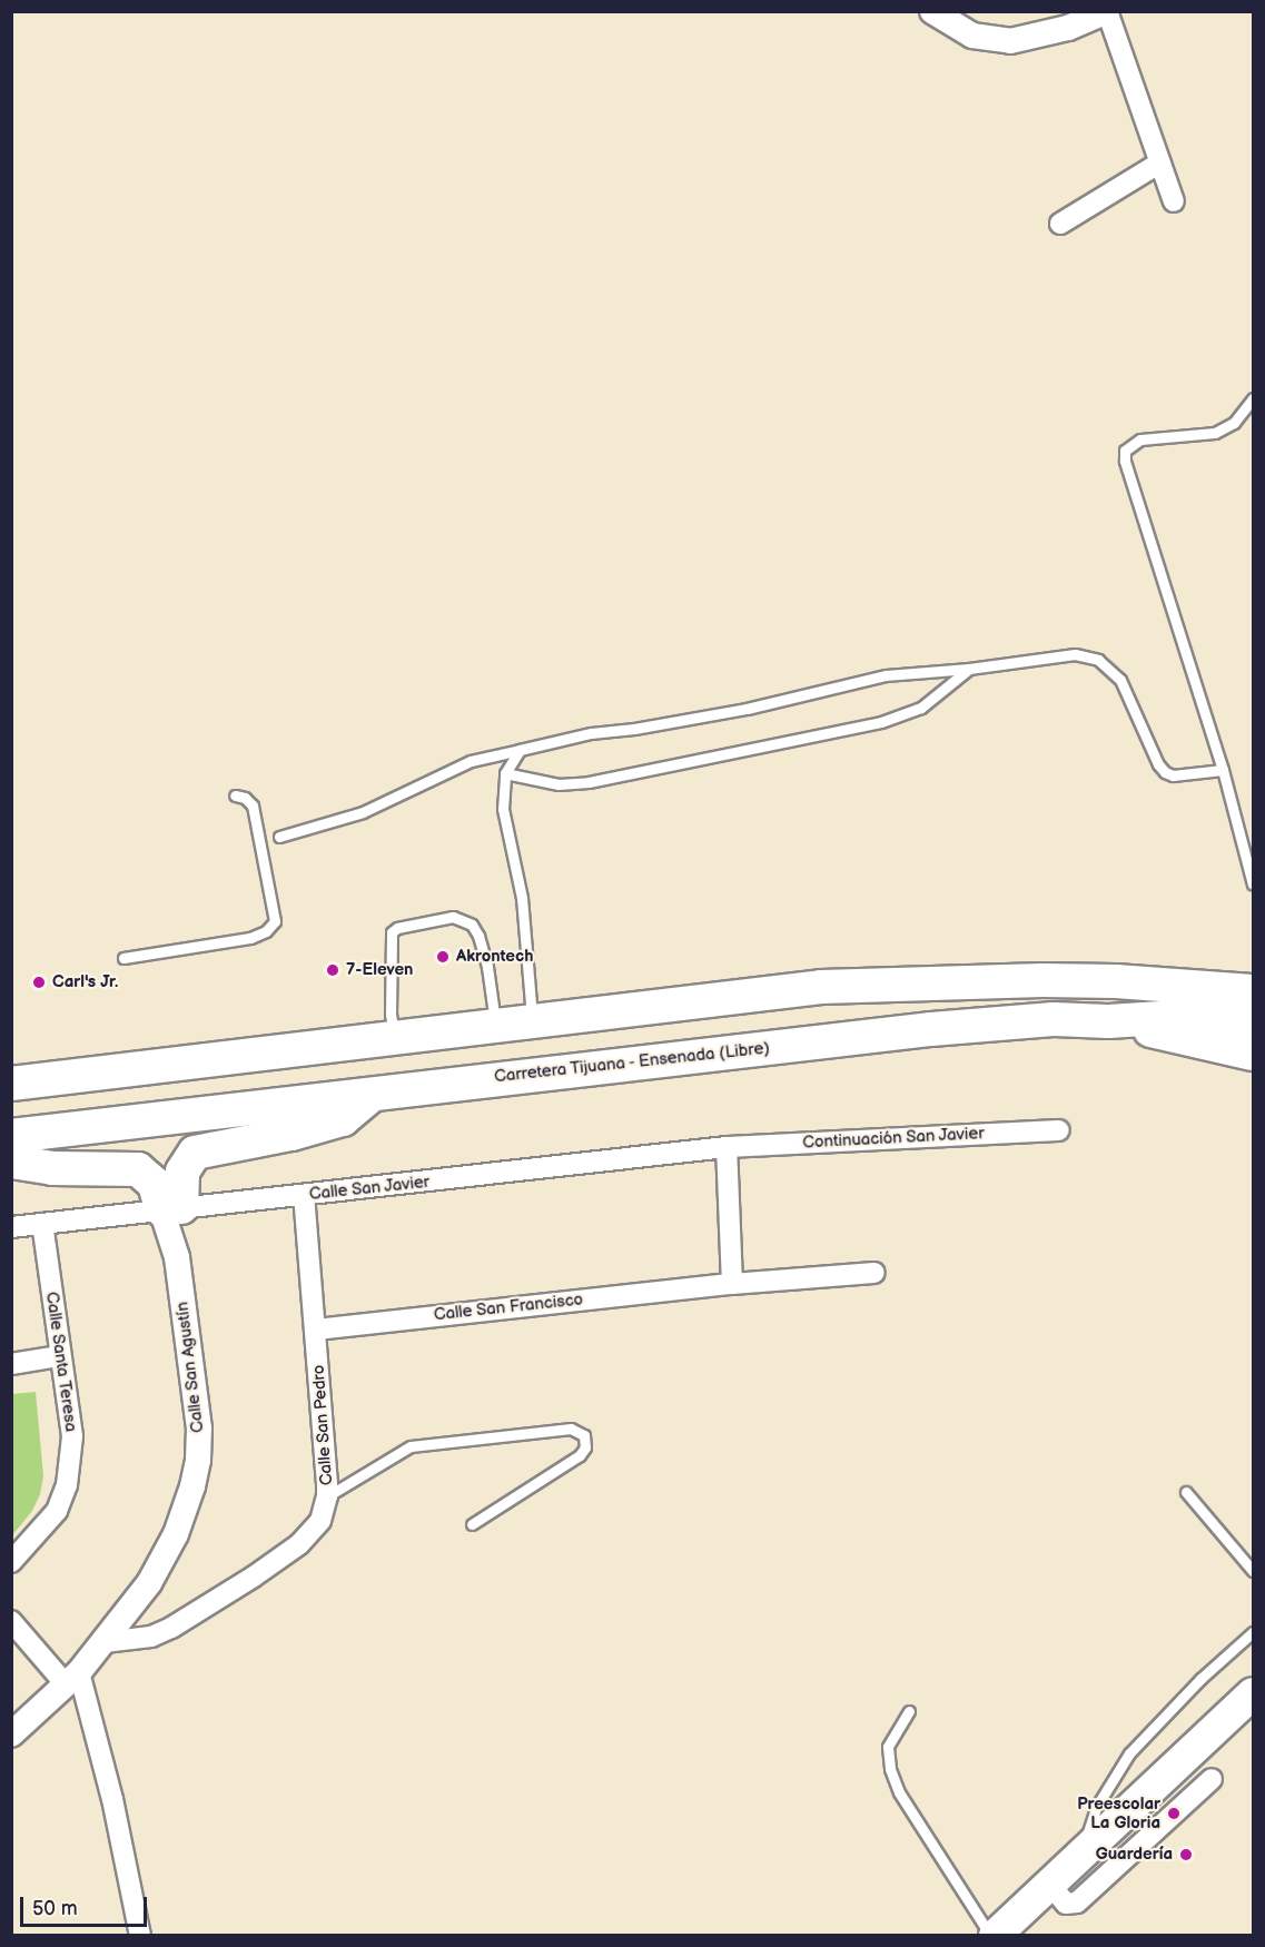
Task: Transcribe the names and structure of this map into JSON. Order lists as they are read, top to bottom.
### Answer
{
  "streets": {
    "highway": ["Carretera Tijuana - Ensenada (Libre)"],
    "street": [
      "Continuación San Javier",
      "Calle San Javier",
      "Calle San Francisco",
      "Calle Santa Teresa",
      "Calle San Agustín",
      "Calle San Pedro"
    ]
  },
  "crossings": [
    ["Continuación San Javier", "Calle San Javier"],
    ["Calle San Javier", "Calle Santa Teresa"],
    ["Calle San Javier", "Calle San Agustín"],
    ["Calle San Javier", "Calle San Pedro"],
    ["Calle San Francisco", "Calle San Pedro"],
    ["Calle San Agustín", "Calle San Pedro"]
  ],
  "places": [
    "Akrontech",
    "7-Eleven",
    "Carl's Jr.",
    "Preescolar La Gloria",
    "Guardería"
  ],
  "scale_bar": "50 m"
}
